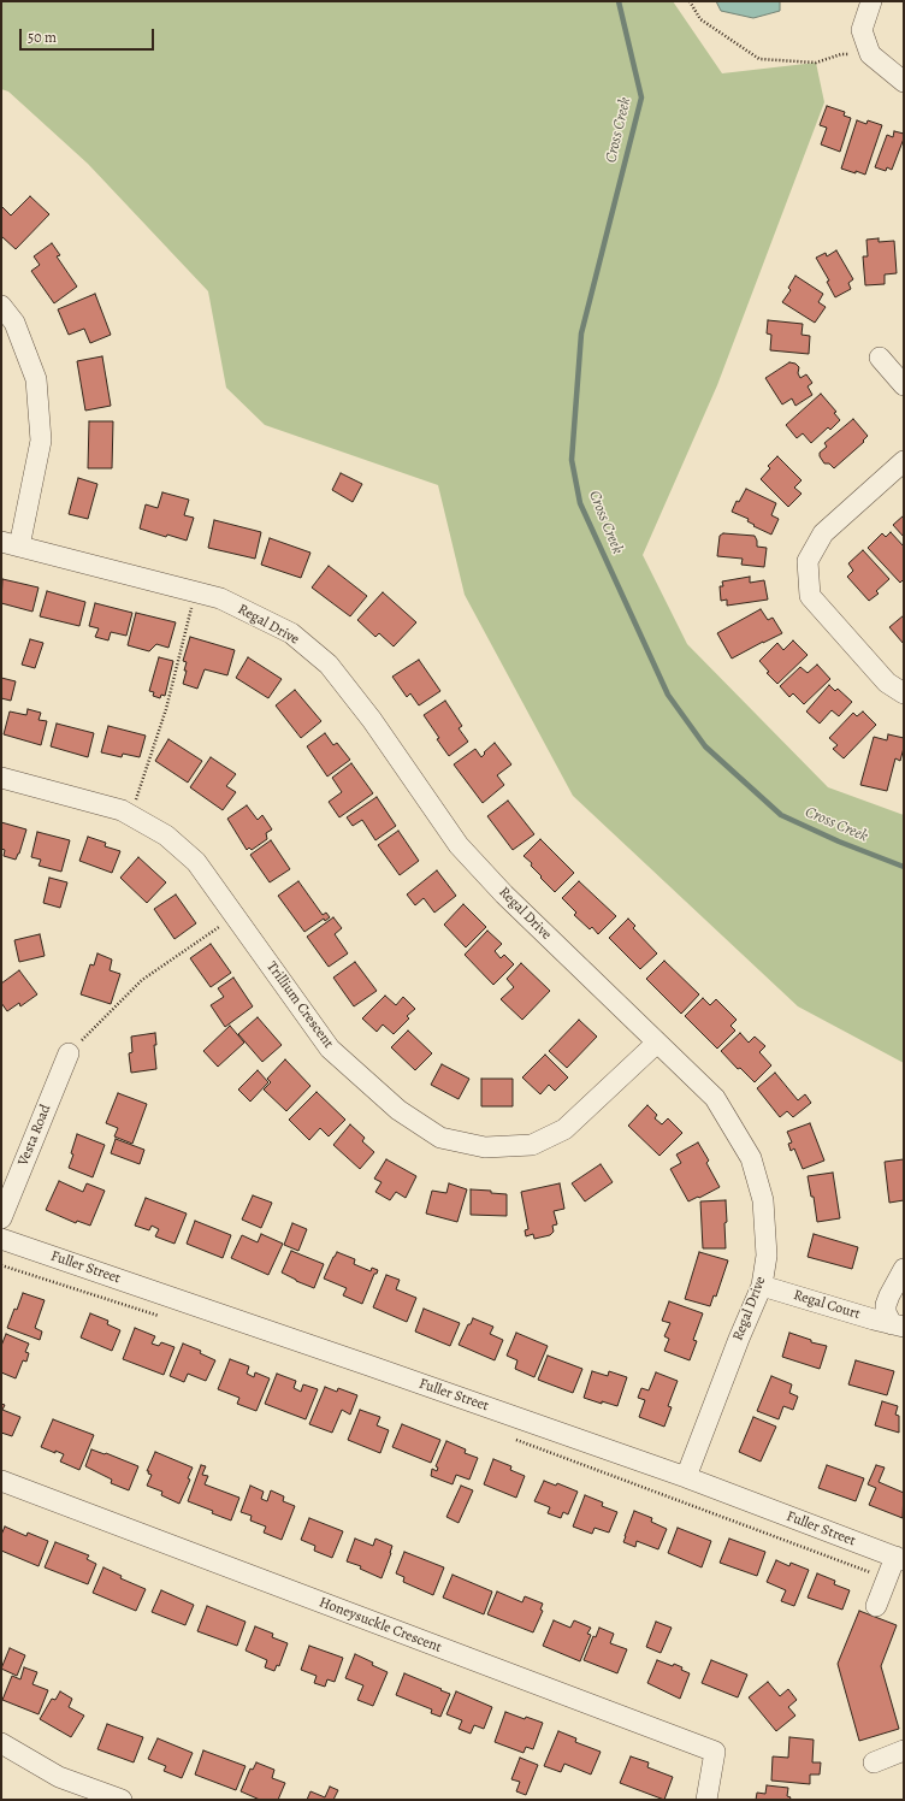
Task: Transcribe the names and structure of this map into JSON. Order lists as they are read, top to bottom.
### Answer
{
  "streets": {
    "street": [
      "Regal Drive",
      "Trillium Crescent",
      "Vesta Road",
      "Fuller Street",
      "Regal Court",
      "Honeysuckle Crescent"
    ]
  },
  "crossings": [
    ["Regal Drive", "Trillium Crescent"],
    ["Regal Drive", "Fuller Street"],
    ["Regal Drive", "Regal Court"]
  ],
  "water": ["Cross Creek"],
  "scale_bar": "50 m"
}
